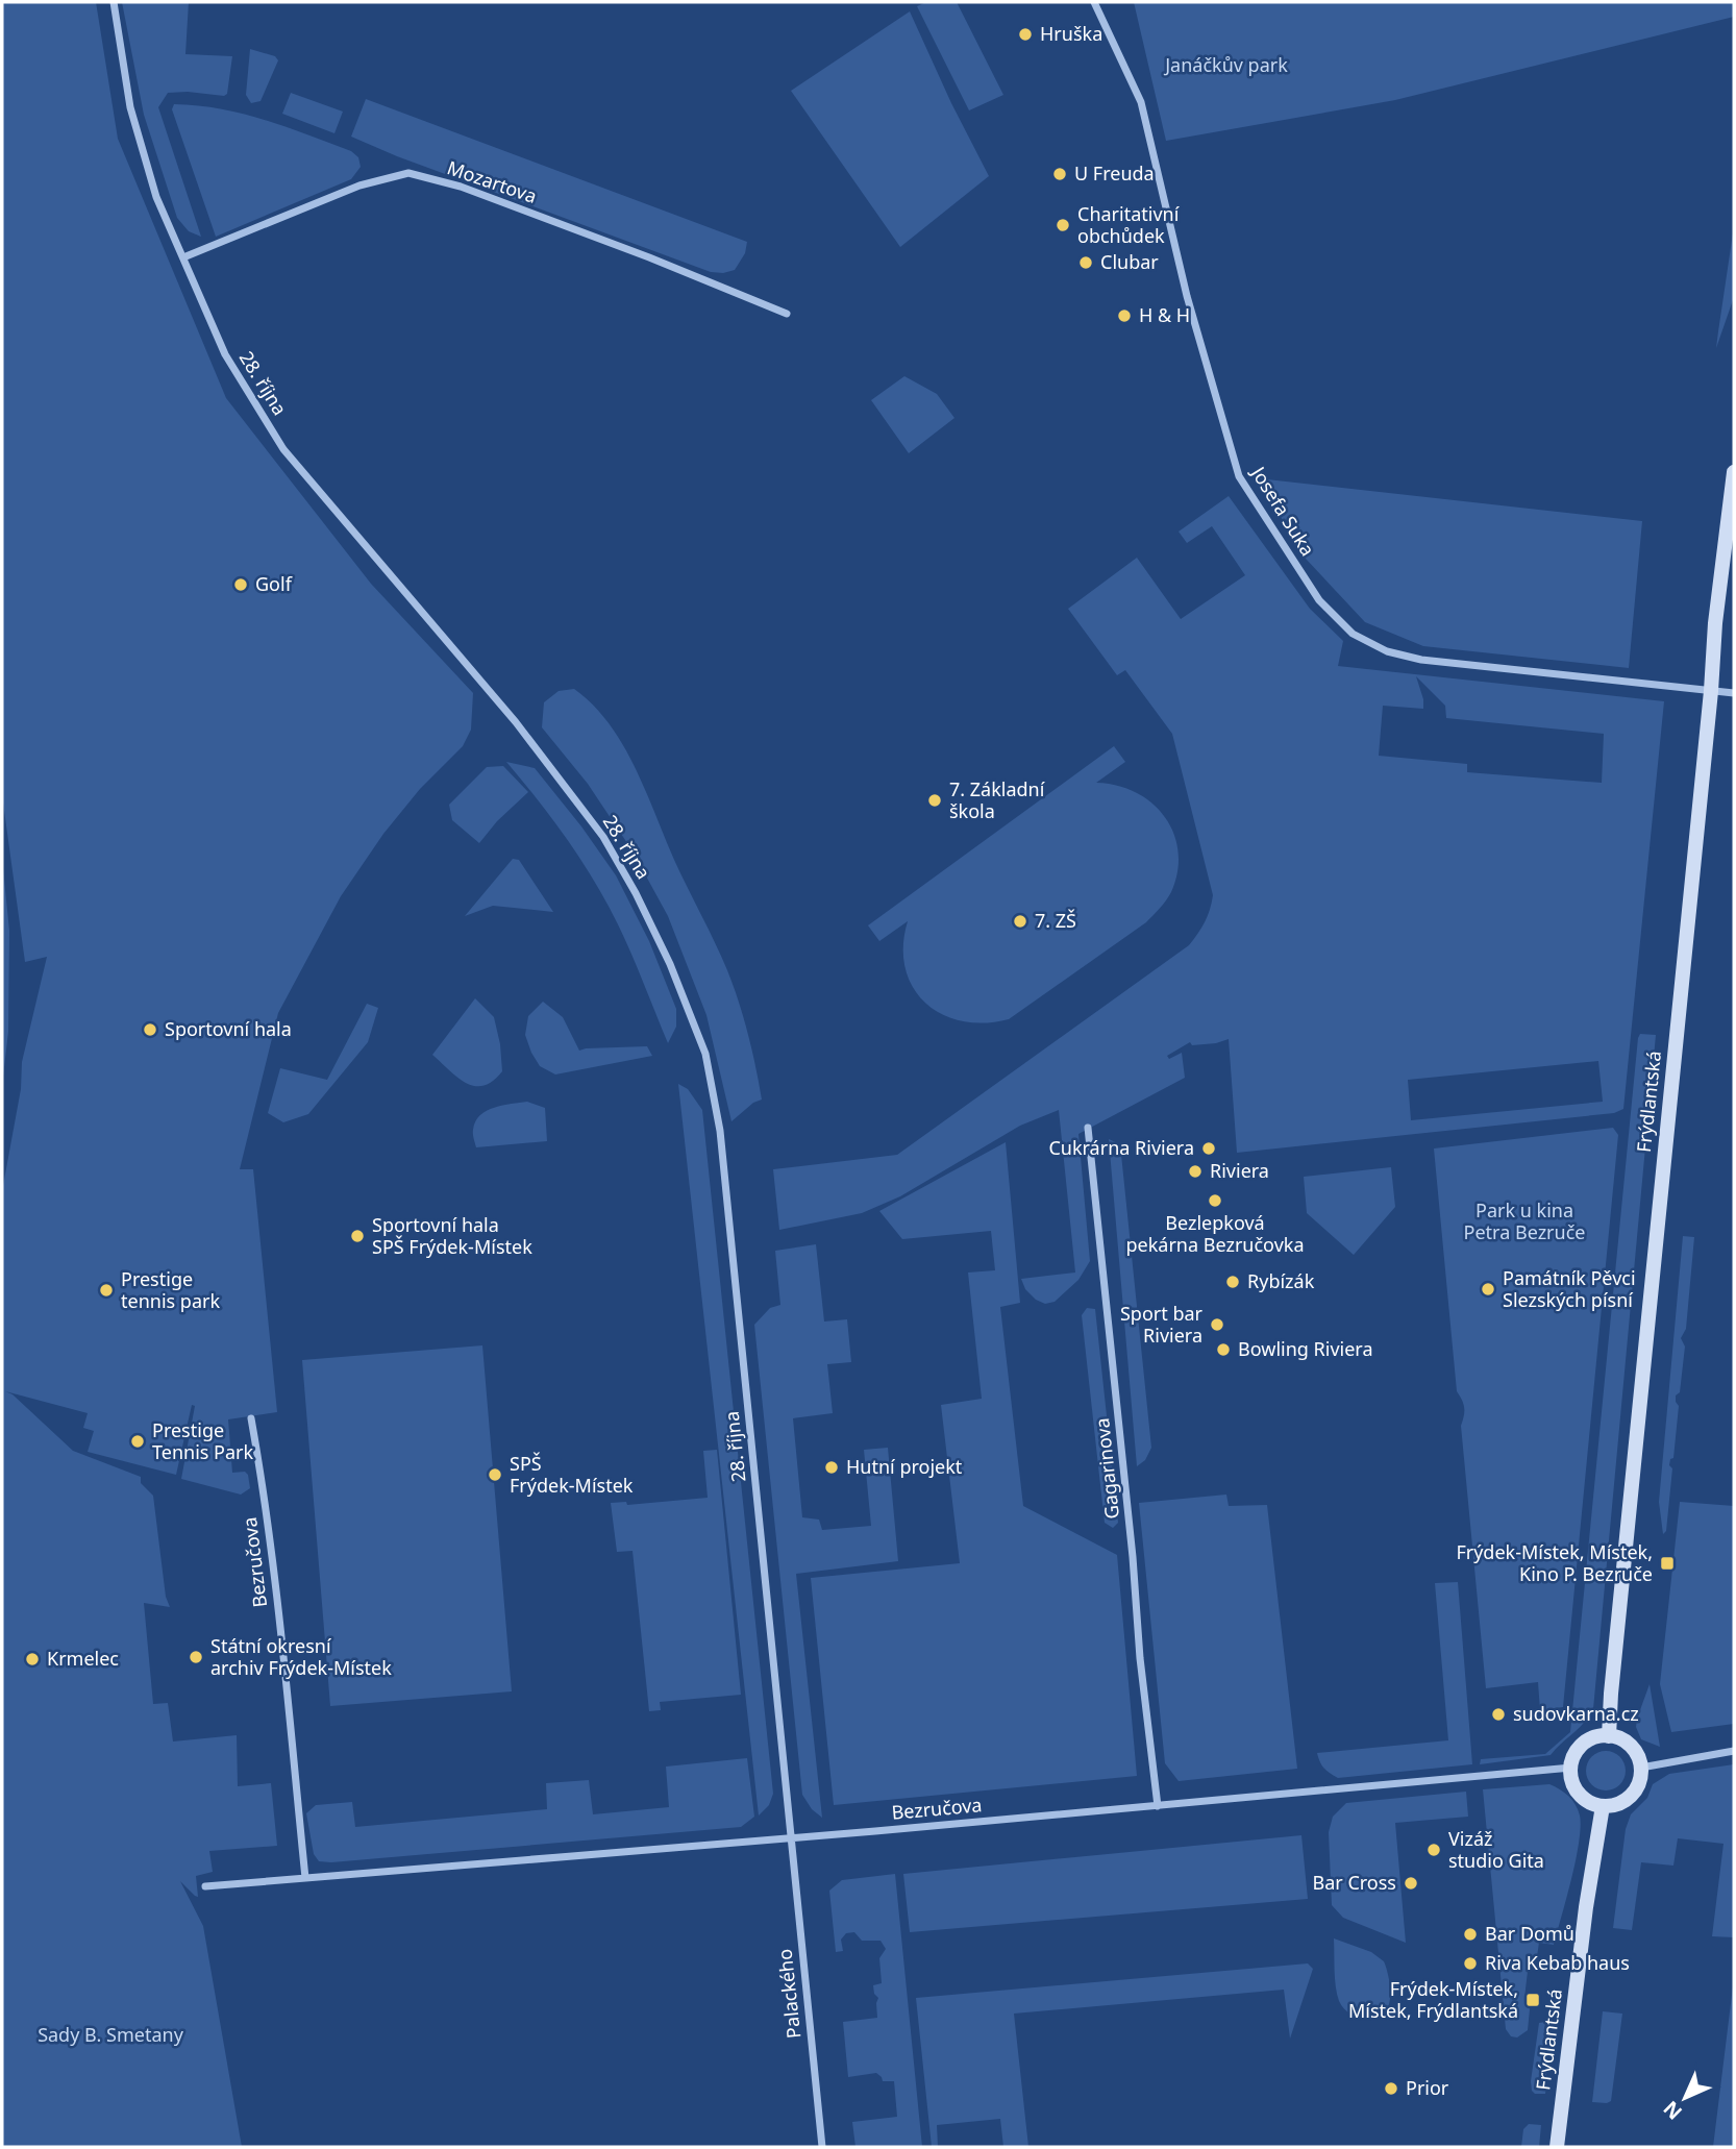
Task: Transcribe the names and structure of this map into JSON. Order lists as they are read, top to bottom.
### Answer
{
  "streets": {
    "street": [
      "Mozartova",
      "28. října",
      "Josefa Suka",
      "Frýdlantská",
      "Gagarinova",
      "Bezručova",
      "Palackého"
    ]
  },
  "crossings": [
    ["Mozartova", "28. října"],
    ["28. října", "Bezručova"],
    ["28. října", "Palackého"],
    ["Josefa Suka", "Frýdlantská"],
    ["Frýdlantská", "Bezručova"],
    ["Gagarinova", "Bezručova"],
    ["Bezručova", "Palackého"]
  ],
  "parks": ["Janáčkův park", "Park u kina Petra Bezruče", "Sady B. Smetany"],
  "places": {
    "other": [
      "Hruška",
      "U Freuda",
      "Charitativní obchůdek",
      "Clubar",
      "H & H",
      "Golf",
      "7. Základní škola",
      "7. ZŠ",
      "Sportovní hala",
      "Cukrárna Riviera",
      "Riviera",
      "Bezlepková pekárna Bezručovka",
      "Sportovní hala SPŠ Frýdek-Místek",
      "Rybízák",
      "Památník Pěvci Slezských písní",
      "Prestige tennis park",
      "Sport bar Riviera",
      "Bowling Riviera",
      "Prestige Tennis Park",
      "Hutní projekt",
      "SPŠ Frýdek-Místek",
      "Státní okresní archiv Frýdek-Místek",
      "Krmelec",
      "sudovkarna.cz",
      "Vizáž studio Gita",
      "Bar Cross",
      "Bar Domů",
      "Riva Kebab haus",
      "Prior"
    ],
    "transit": ["Frýdek-Místek, Místek, Kino P. Bezruče", "Frýdek-Místek, Místek, Frýdlantská"]
  },
  "north": "bottom left"
}
